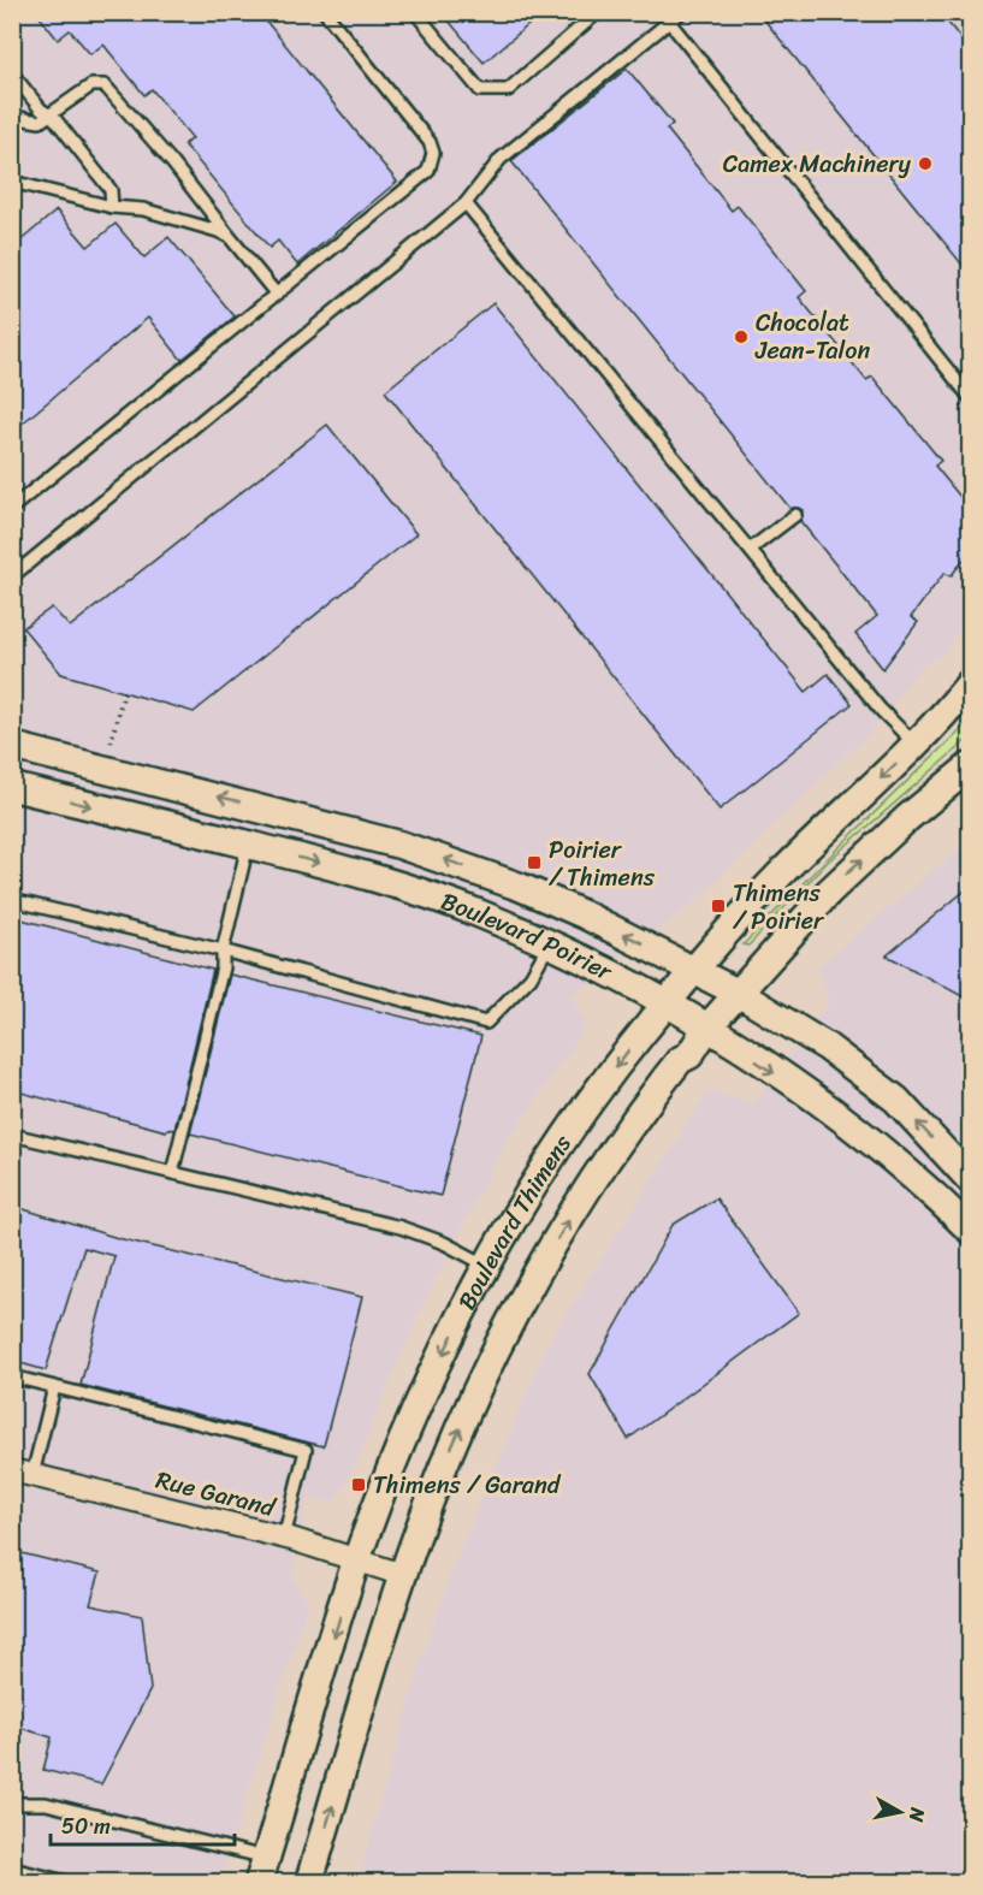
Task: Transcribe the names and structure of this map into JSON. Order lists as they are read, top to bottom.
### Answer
{
  "streets": {
    "street": ["Boulevard Poirier", "Boulevard Thimens", "Rue Garand"]
  },
  "crossings": [
    ["Boulevard Poirier", "Boulevard Thimens"],
    ["Boulevard Thimens", "Rue Garand"]
  ],
  "places": {
    "other": ["Camex Machinery", "Chocolat Jean-Talon"],
    "transit": ["Poirier / Thimens", "Thimens / Poirier", "Thimens / Garand"]
  },
  "scale_bar": "50 m",
  "north": "right"
}
